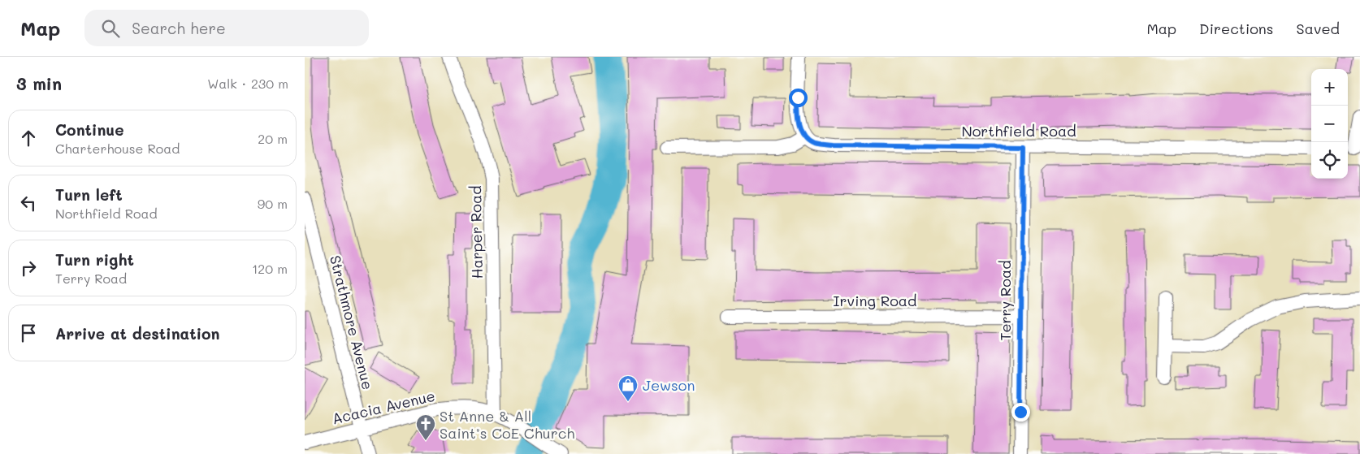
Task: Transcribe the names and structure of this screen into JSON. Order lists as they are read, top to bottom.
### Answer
{
  "streets": {
    "street": [
      "Northfield Road",
      "Harper Road",
      "Irving Road",
      "Terry Road",
      "Strathmore Avenue",
      "Acacia Avenue"
    ]
  },
  "crossings": [
    ["Northfield Road", "Terry Road"],
    ["Harper Road", "Acacia Avenue"],
    ["Irving Road", "Terry Road"],
    ["Strathmore Avenue", "Acacia Avenue"]
  ],
  "places": {
    "shop": ["Jewson"],
    "church": ["St Anne & All Saint’s CoE Church"]
  },
  "page": {
    "header": "Map",
    "search": "Search here",
    "nav": ["Map", "Directions", "Saved"],
    "heading": ["3 min", "Walk · 230 m"],
    "map_buttons": ["+", "−"],
    "list": [
      ["Continue", "Charterhouse Road", "20 m"],
      ["Turn left", "Northfield Road", "90 m"],
      ["Turn right", "Terry Road", "120 m"],
      "Arrive at destination"
    ]
  }
}
